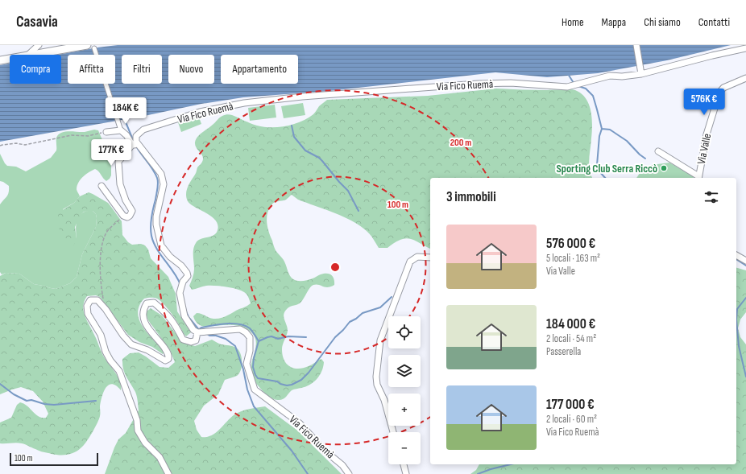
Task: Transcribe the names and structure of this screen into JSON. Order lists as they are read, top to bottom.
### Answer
{
  "streets": {
    "street": ["Via Fico Ruemà", "Via Valle"]
  },
  "places": ["Sporting Club Serra Riccò"],
  "scale_bar": "100 m",
  "page": {
    "header": "Casavia",
    "nav": [
      "Home",
      "Mappa",
      "Chi siamo",
      "Contatti"
    ],
    "chip": [
      "Compra",
      "Affitta",
      "Filtri",
      "Nuovo",
      "Appartamento"
    ],
    "price": ["576K €", "184K €", "177K €"],
    "heading": "3 immobili",
    "list": [
      {
        "name": "576 000 €",
        "note": "5 locali · 163 m² · Via Valle"
      },
      {
        "name": "184 000 €",
        "note": "2 locali · 54 m² · Passerella"
      },
      {
        "name": "177 000 €",
        "note": "2 locali · 60 m² · Via Fico Ruemà"
      }
    ],
    "map_buttons": ["+", "−"],
    "scale": "100 m"
  },
  "rings": ["200 m", "100 m"]
}
